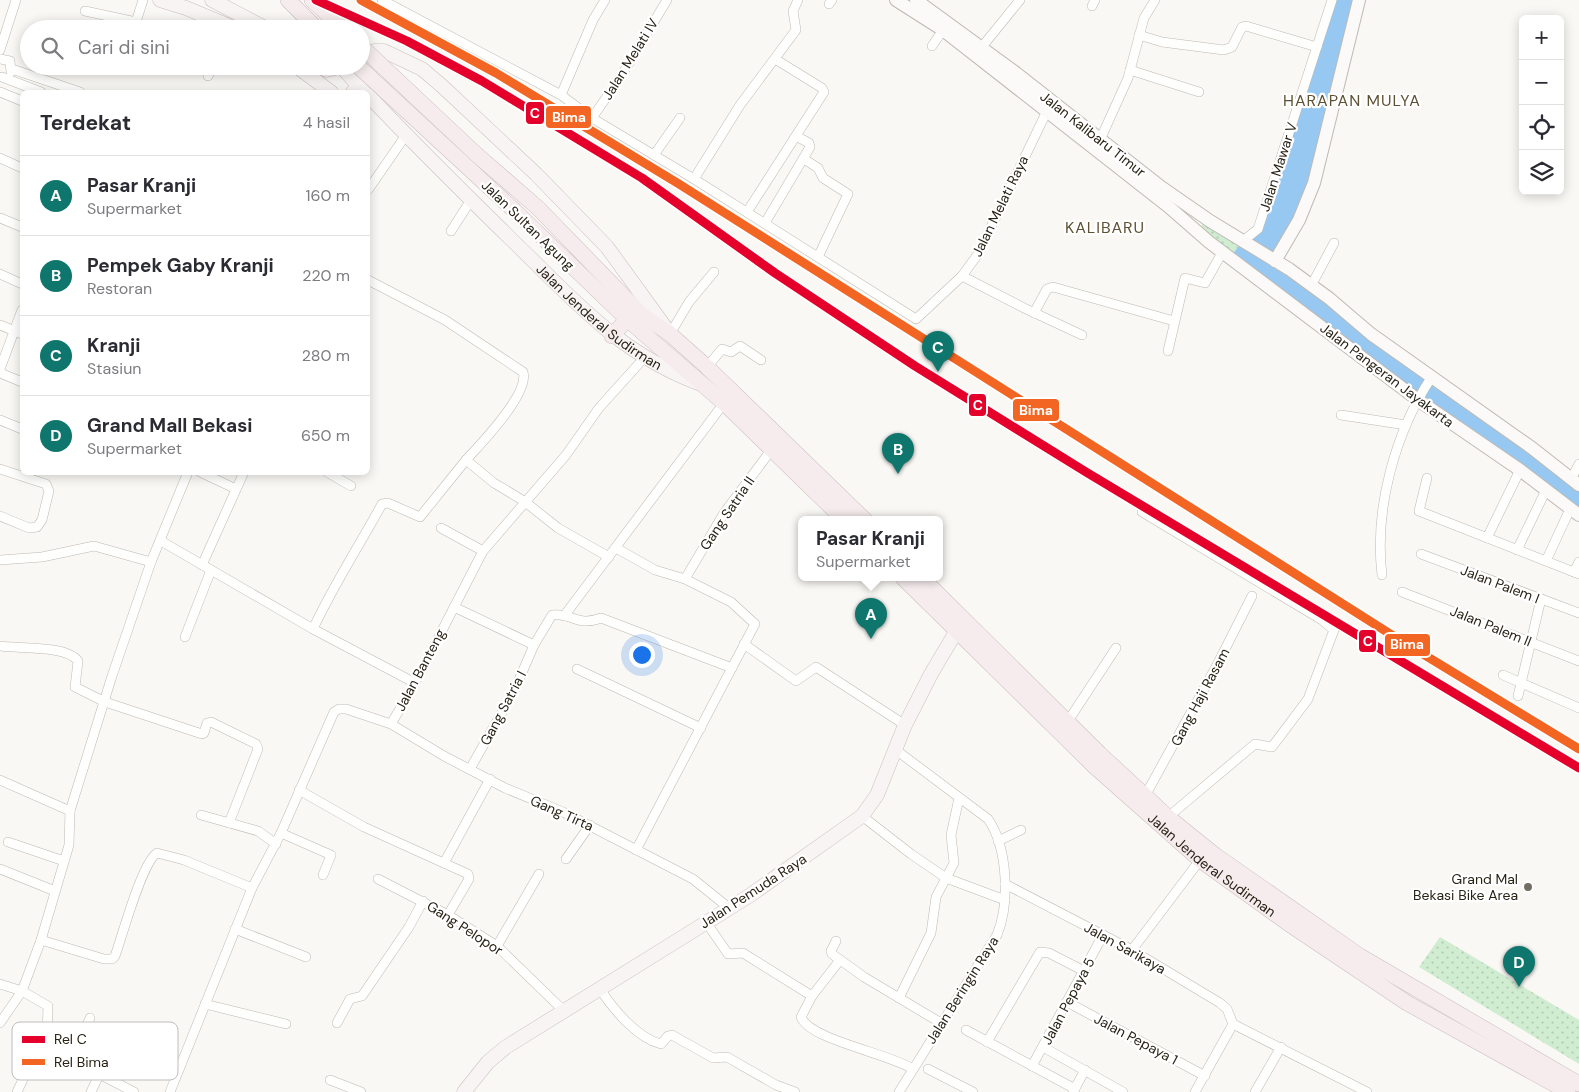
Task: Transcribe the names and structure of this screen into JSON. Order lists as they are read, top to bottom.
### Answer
{
  "streets": {
    "highway": ["Jalan Sultan Agung", "Jalan Jenderal Sudirman"],
    "main road": ["Jalan Pemuda Raya"],
    "street": [
      "Jalan Melati IV",
      "Jalan Kalibaru Timur",
      "Jalan Mawar V",
      "Jalan Melati Raya",
      "Jalan Pangeran Jayakarta",
      "Gang Satria II",
      "Jalan Palem I",
      "Jalan Palem II",
      "Jalan Banteng",
      "Gang Haji Rasam",
      "Gang Satria I",
      "Gang Tirta",
      "Gang Pelopor",
      "Jalan Sarikaya",
      "Jalan Beringin Raya",
      "Jalan Pepaya 5",
      "Jalan Pepaya 1"
    ]
  },
  "crossings": [
    ["Jalan Melati IV", "Jalan Melati Raya"],
    ["Jalan Kalibaru Timur", "Jalan Mawar V"],
    ["Jalan Kalibaru Timur", "Jalan Melati Raya"],
    ["Jalan Kalibaru Timur", "Jalan Pangeran Jayakarta"],
    ["Jalan Sultan Agung", "Jalan Jenderal Sudirman"],
    ["Jalan Jenderal Sudirman", "Gang Satria II"],
    ["Jalan Jenderal Sudirman", "Jalan Banteng"],
    ["Jalan Jenderal Sudirman", "Gang Haji Rasam"],
    ["Jalan Jenderal Sudirman", "Jalan Pemuda Raya"],
    ["Jalan Banteng", "Gang Tirta"],
    ["Gang Satria I", "Gang Tirta"],
    ["Gang Tirta", "Jalan Pemuda Raya"],
    ["Jalan Pemuda Raya", "Gang Pelopor"],
    ["Jalan Pemuda Raya", "Jalan Beringin Raya"],
    ["Jalan Sarikaya", "Jalan Beringin Raya"],
    ["Jalan Sarikaya", "Jalan Pepaya 5"],
    ["Jalan Pepaya 5", "Jalan Pepaya 1"]
  ],
  "districts": ["HARAPAN MULYA", "KALIBARU"],
  "places": ["Grand Mal Bekasi Bike Area"],
  "lines": ["rail line C", "rail line Bima"],
  "legend": ["Rel C", "Rel Bima"],
  "page": {
    "map_buttons": ["+", "−"],
    "search": "Cari di sini",
    "heading": ["Terdekat", "4 hasil"],
    "list": [
      {
        "mark": "A",
        "name": "Pasar Kranji",
        "note": "Supermarket",
        "value": "160 m"
      },
      {
        "mark": "B",
        "name": "Pempek Gaby Kranji",
        "note": "Restoran",
        "value": "220 m"
      },
      {
        "mark": "C",
        "name": "Kranji",
        "note": "Stasiun",
        "value": "280 m"
      },
      {
        "mark": "D",
        "name": "Grand Mall Bekasi",
        "note": "Supermarket",
        "value": "650 m"
      }
    ],
    "pins": [
      "C",
      "B",
      "A",
      "D"
    ],
    "popup": ["Pasar Kranji", "Supermarket"]
  }
}
